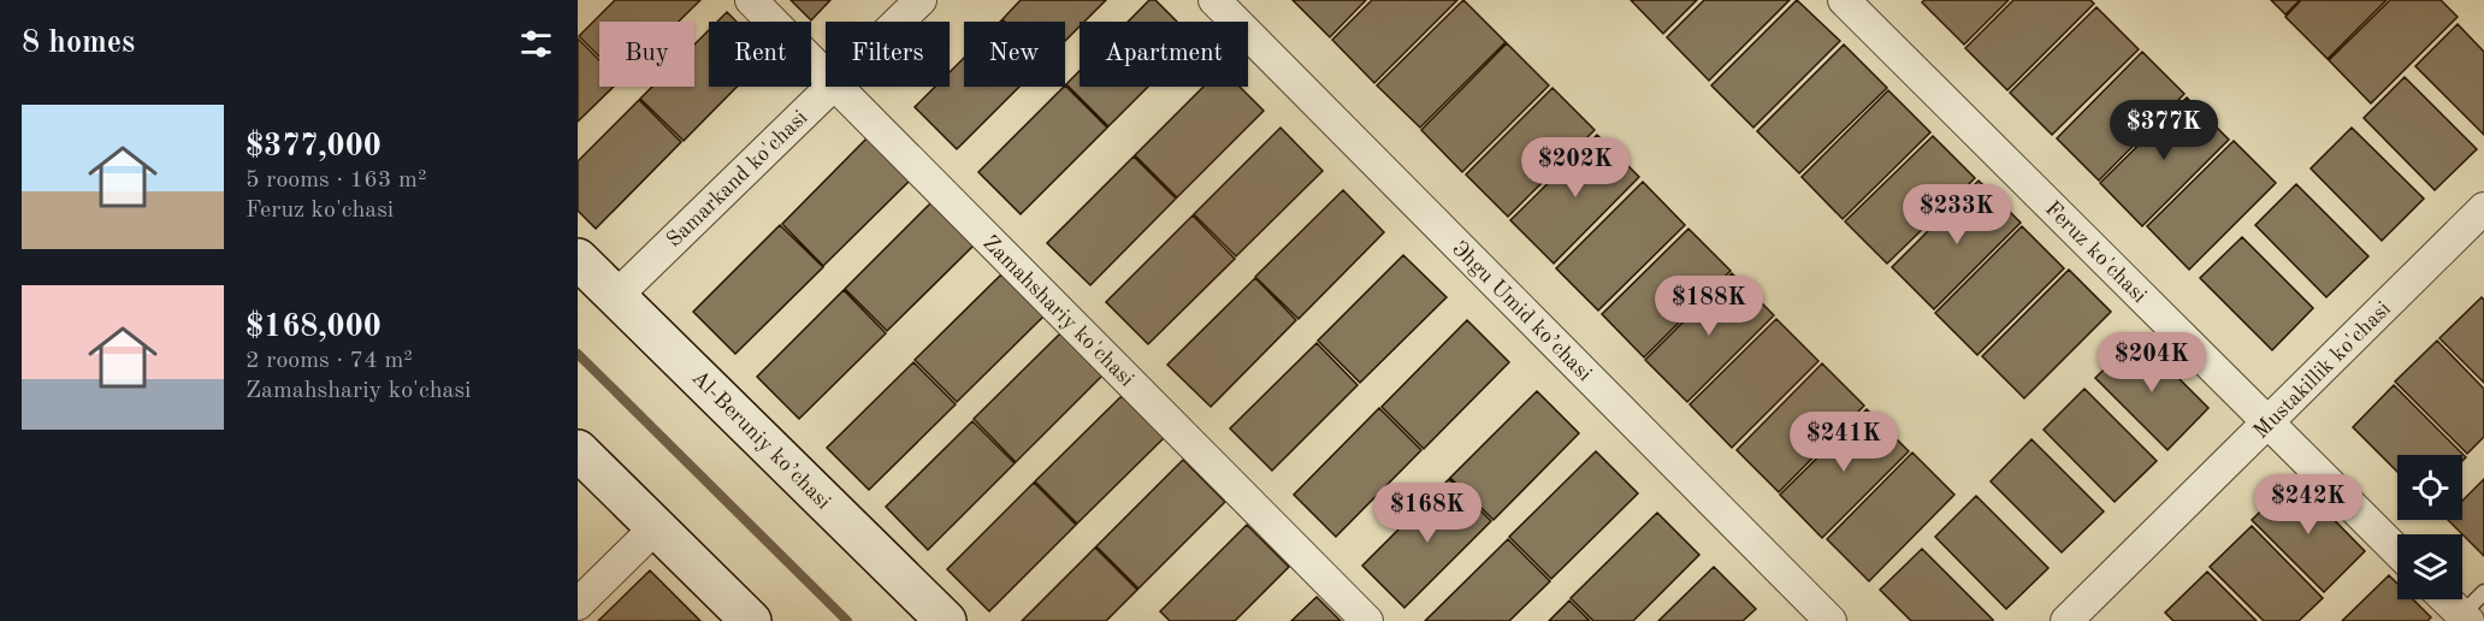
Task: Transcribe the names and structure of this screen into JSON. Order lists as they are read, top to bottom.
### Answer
{
  "streets": {
    "main road": ["Al-Beruniy ko’chasi"],
    "street": [
      "Samarkand ko'chasi",
      "Feruz ko'chasi",
      "Zamahshariy ko'chasi",
      "Эhgu Umid ko’chasi",
      "Mustakillik ko'chasi"
    ]
  },
  "crossings": [
    ["Samarkand ko'chasi", "Al-Beruniy ko’chasi"],
    ["Feruz ko'chasi", "Mustakillik ko'chasi"]
  ],
  "page": {
    "heading": "8 homes",
    "chip": [
      "Buy",
      "Rent",
      "Filters",
      "New",
      "Apartment"
    ],
    "list": [
      {
        "name": "$377,000",
        "note": "5 rooms · 163 m² · Feruz ko'chasi"
      },
      {
        "name": "$168,000",
        "note": "2 rooms · 74 m² · Zamahshariy ko'chasi"
      }
    ],
    "price": [
      "$377K",
      "$202K",
      "$233K",
      "$188K",
      "$204K",
      "$241K",
      "$242K",
      "$168K"
    ]
  }
}
